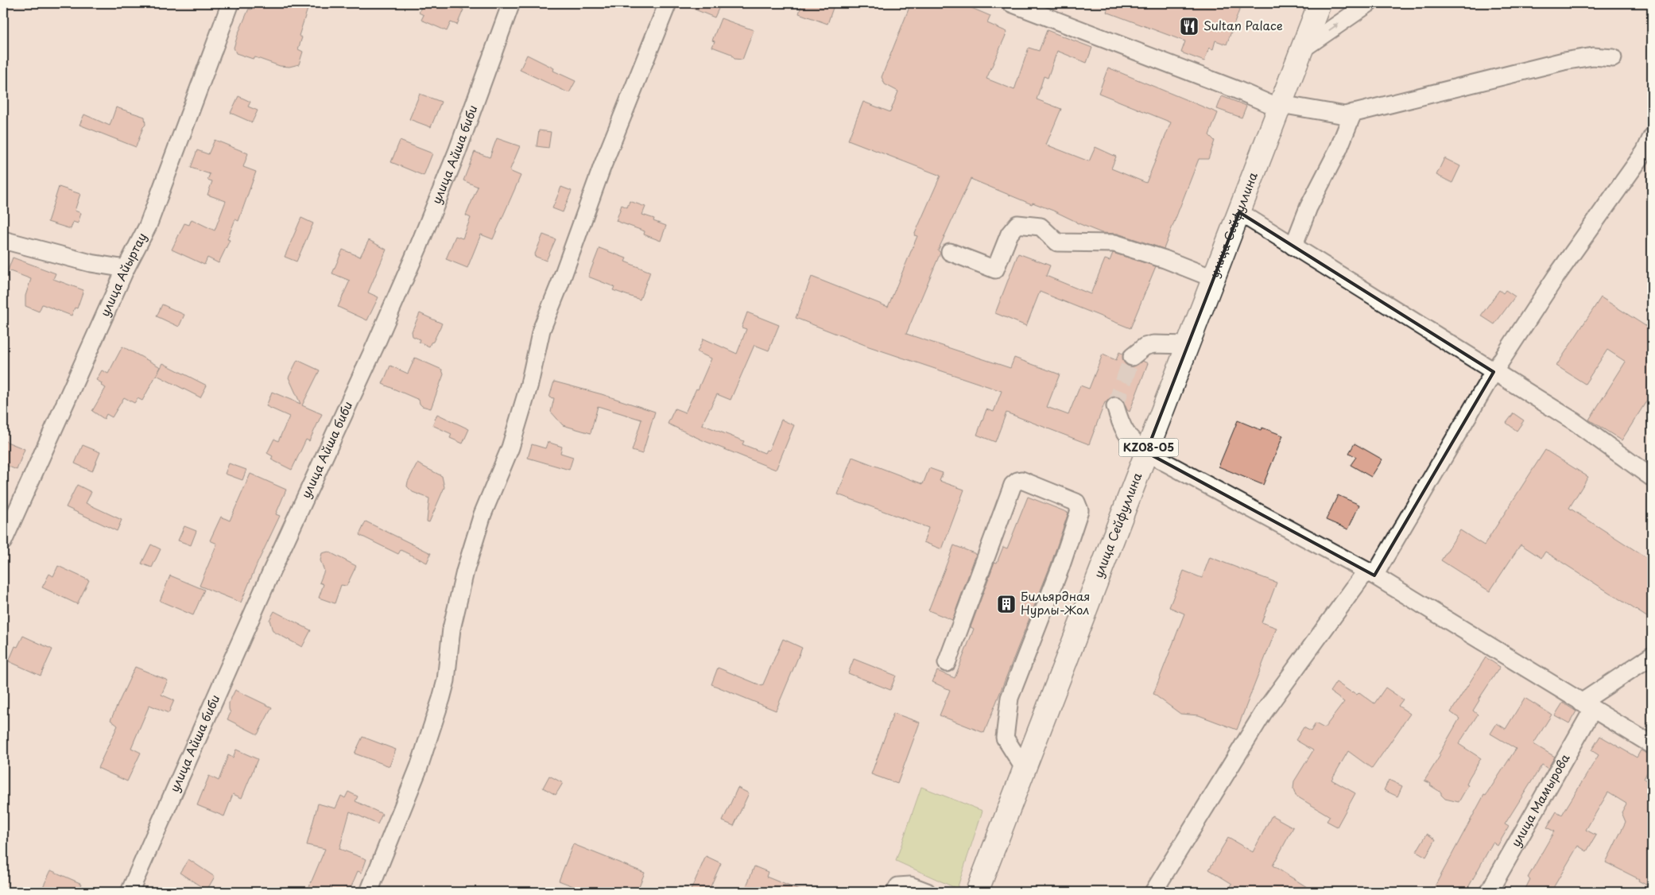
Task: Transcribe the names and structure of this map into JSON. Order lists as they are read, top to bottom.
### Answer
{
  "streets": {
    "main road": ["улица Сейфуллина", "KZ08-05"],
    "street": ["улица Айша биби", "улица Айыртау", "улица Мамырова"]
  },
  "places": {
    "restaurant": ["Sultan Palace"],
    "building": ["Бильярдная Нурлы-Жол"]
  }
}
